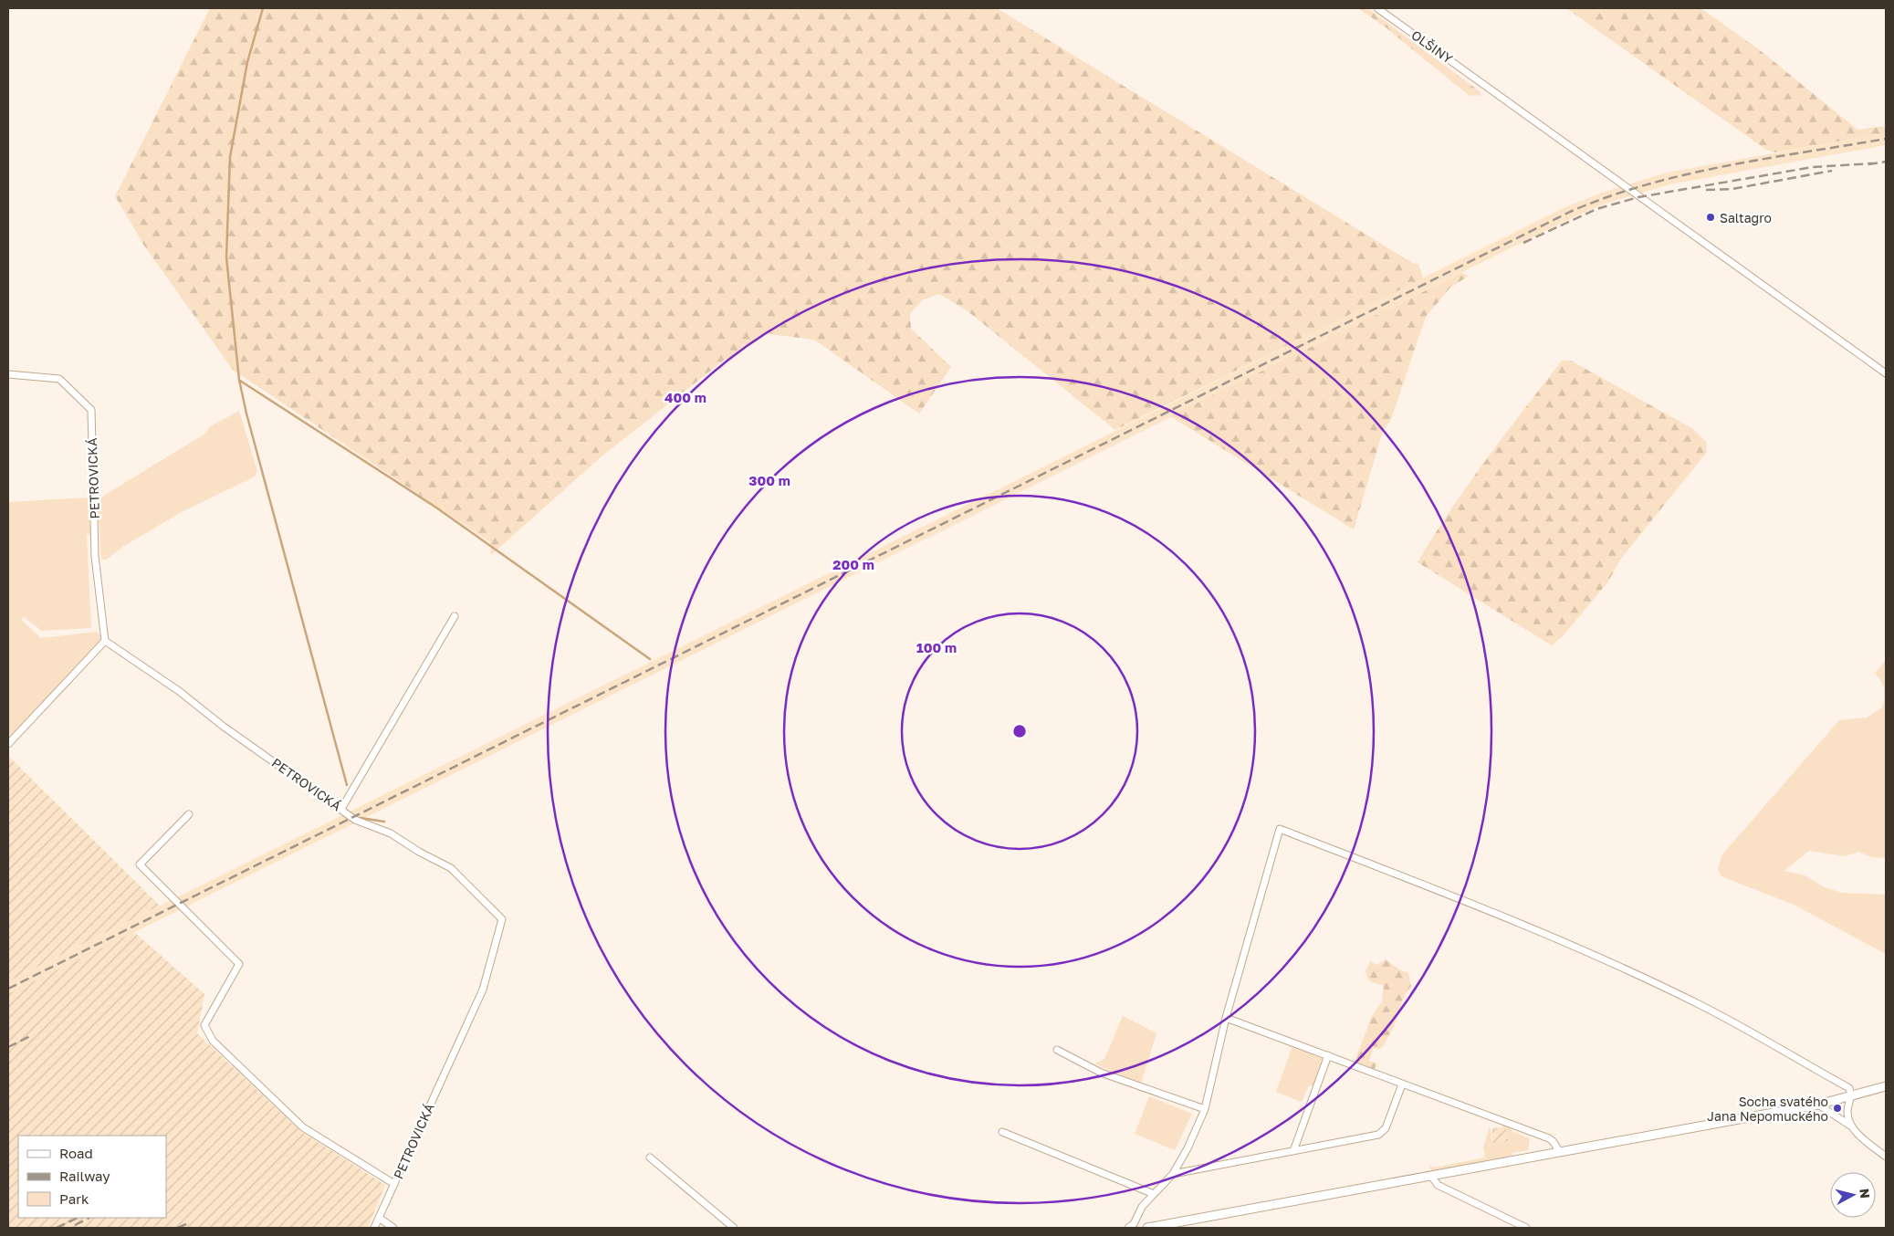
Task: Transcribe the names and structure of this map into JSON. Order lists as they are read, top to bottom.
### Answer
{
  "streets": {
    "street": ["OLŠINY", "PETROVICKÁ"]
  },
  "places": ["Saltagro", "Socha svatého Jana Nepomuckého"],
  "legend": ["Road", "Railway", "Park"],
  "north": "right",
  "rings": [
    "400 m",
    "300 m",
    "200 m",
    "100 m"
  ]
}
